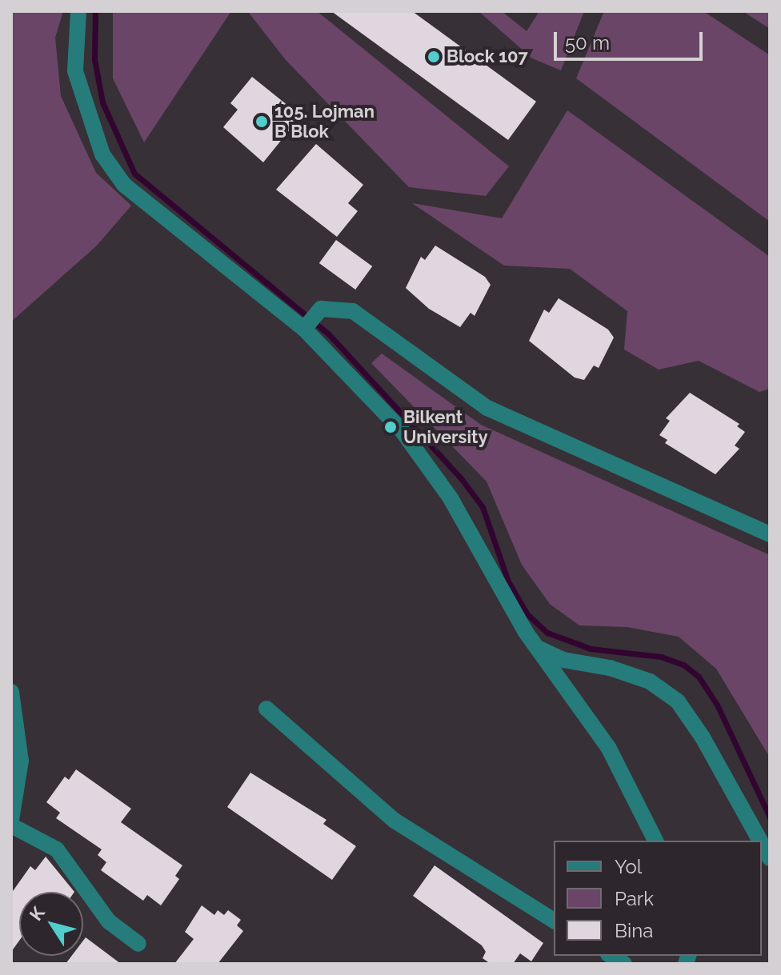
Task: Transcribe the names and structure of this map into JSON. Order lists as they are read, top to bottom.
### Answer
{
  "places": ["Block 107", "105. Lojman B Blok", "Bilkent University"],
  "legend": ["Yol", "Park", "Bina"],
  "scale_bar": "50 m",
  "north": "top left"
}
